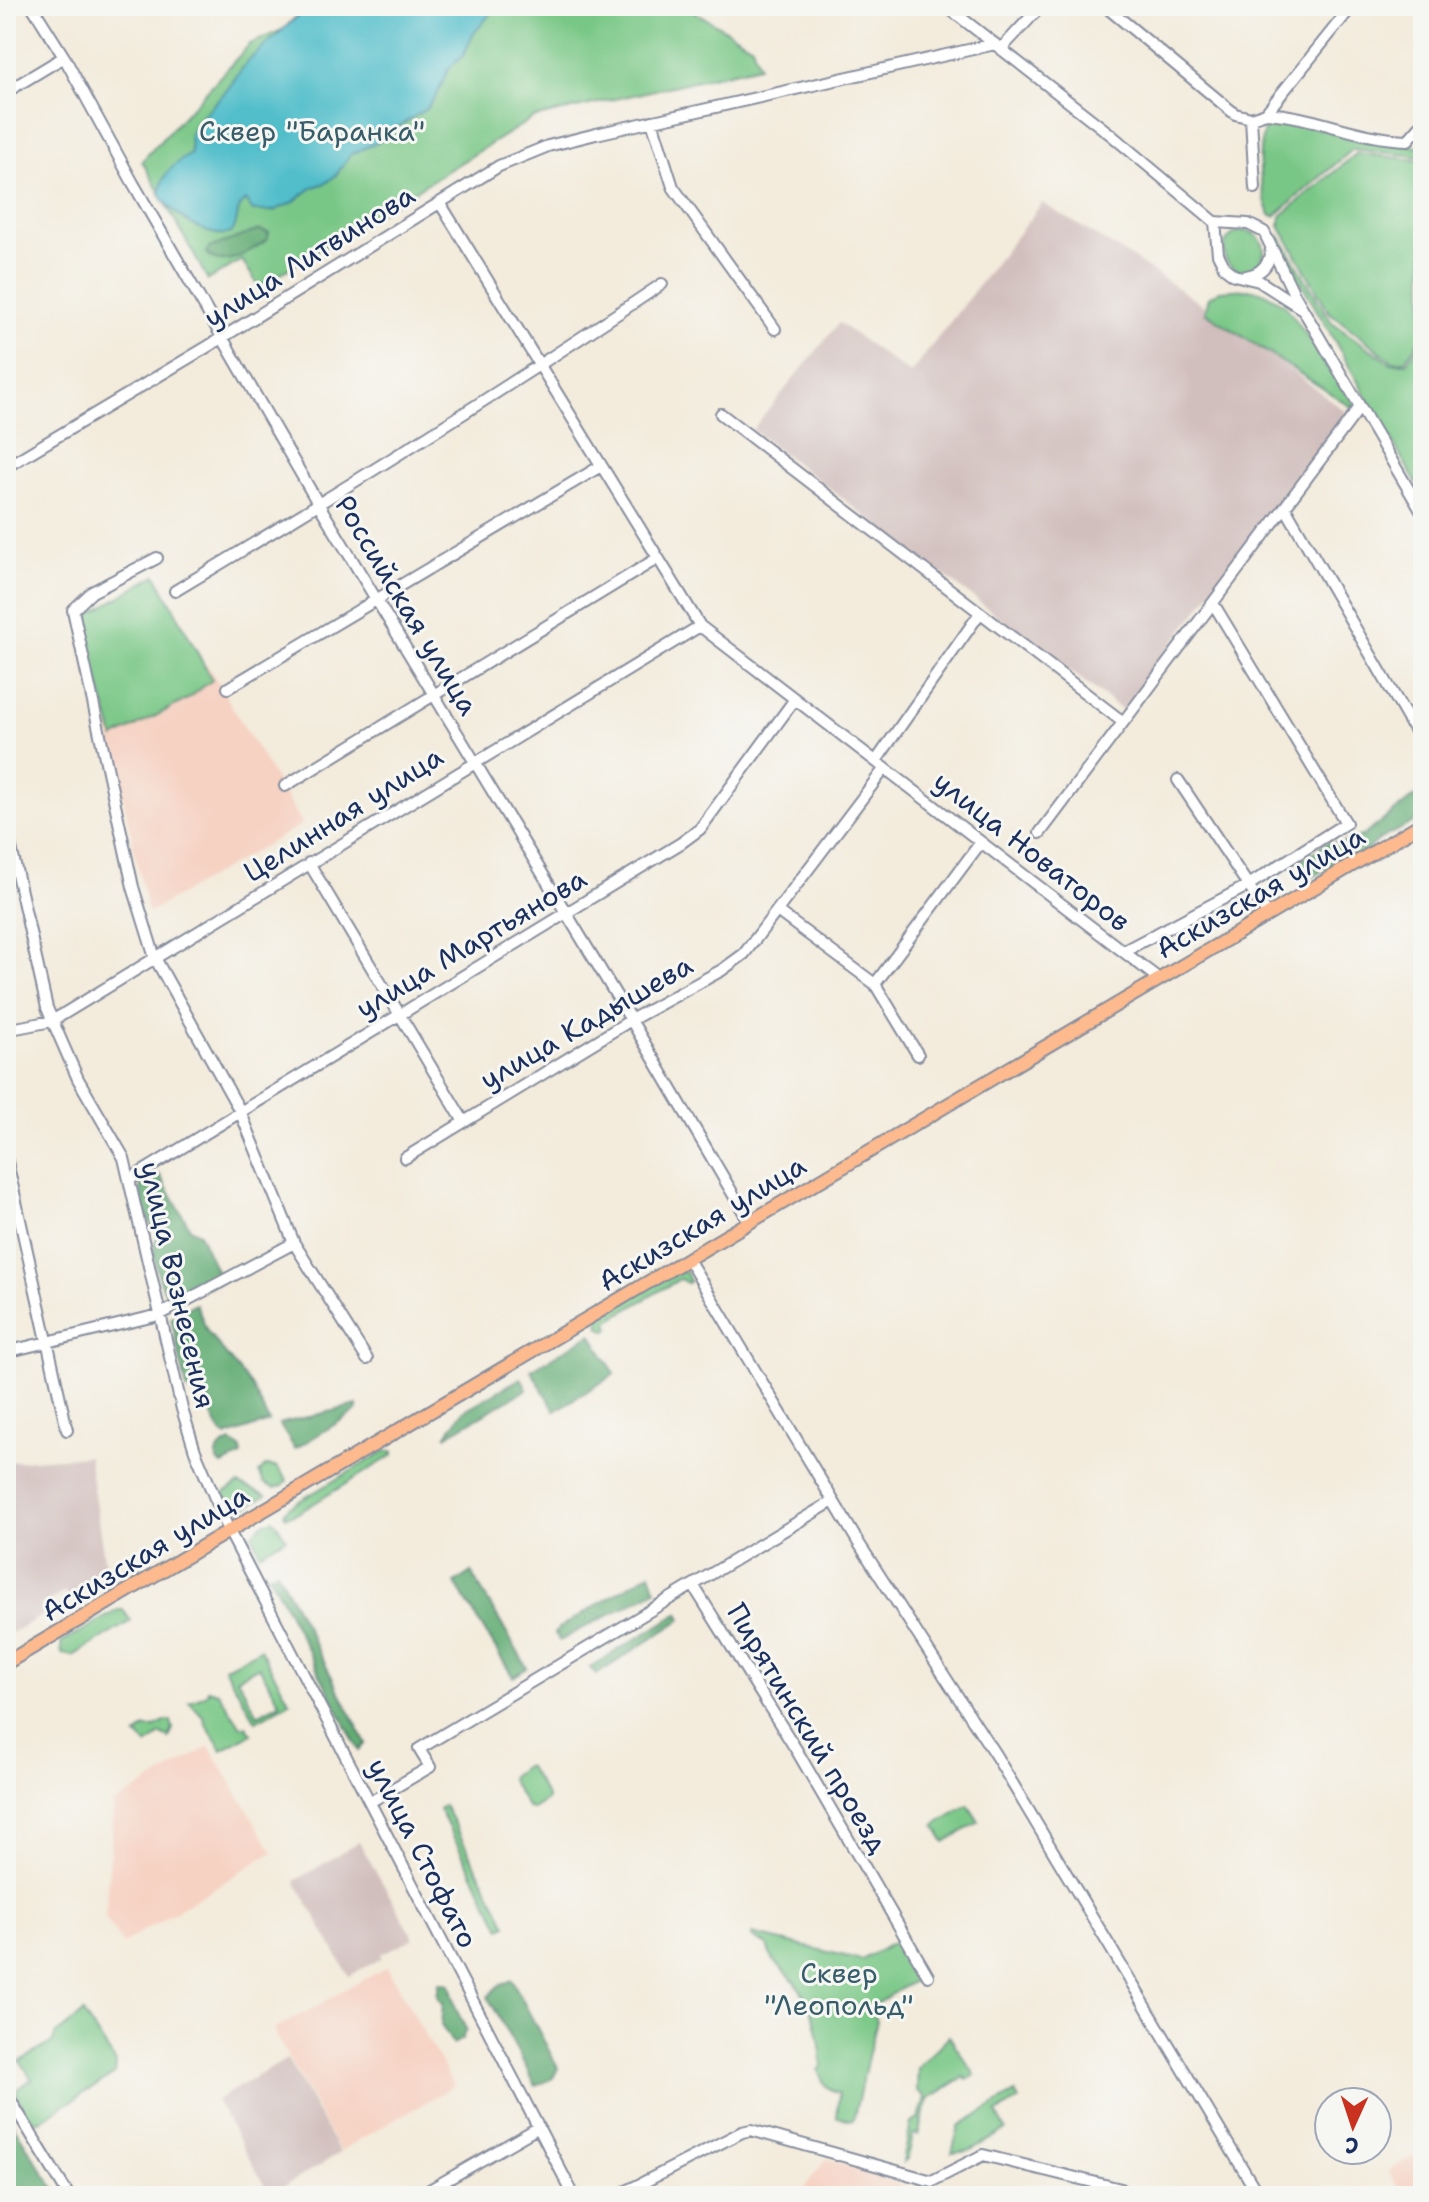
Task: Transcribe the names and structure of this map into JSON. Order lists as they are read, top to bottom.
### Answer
{
  "streets": {
    "main road": ["Аскизская улица"],
    "street": [
      "улица Литвинова",
      "Российская улица",
      "Целинная улица",
      "улица Новаторов",
      "улица Мартьянова",
      "улица Кадышева",
      "улица Вознесения",
      "Пирятинский проезд",
      "улица Стофато"
    ]
  },
  "crossings": [
    ["улица Литвинова", "Российская улица"],
    ["улица Литвинова", "улица Новаторов"],
    ["Российская улица", "Целинная улица"],
    ["Российская улица", "Аскизская улица"],
    ["Российская улица", "улица Мартьянова"],
    ["Российская улица", "улица Кадышева"],
    ["Целинная улица", "улица Новаторов"],
    ["Целинная улица", "улица Вознесения"],
    ["улица Новаторов", "Аскизская улица"],
    ["улица Новаторов", "улица Мартьянова"],
    ["улица Новаторов", "улица Кадышева"],
    ["Аскизская улица", "улица Вознесения"],
    ["Аскизская улица", "улица Стофато"],
    ["улица Мартьянова", "улица Вознесения"],
    ["улица Вознесения", "улица Стофато"]
  ],
  "parks": ["Сквер \"Баранка\"", "Сквер \"Леопольд\""],
  "north": "bottom"
}
